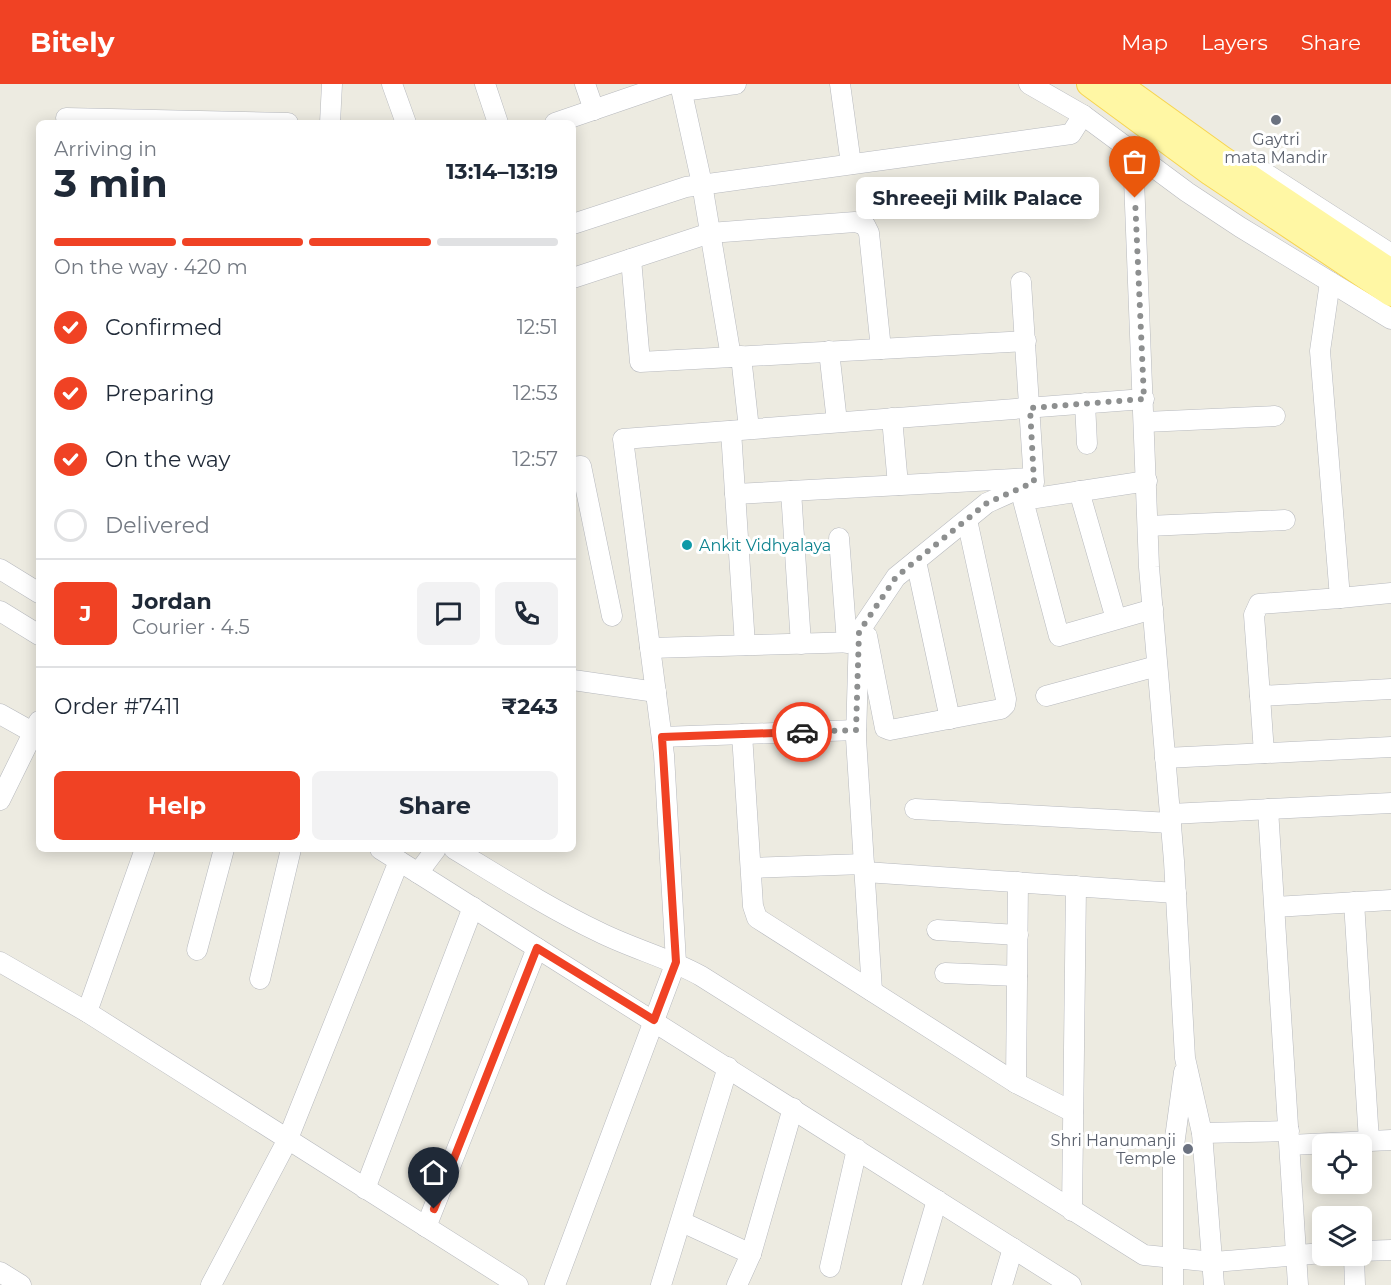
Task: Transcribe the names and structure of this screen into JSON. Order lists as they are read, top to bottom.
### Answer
{
  "places": [
    "Gaytri mata Mandir",
    "Shreeeji Milk Palace",
    "Ankit Vidhyalaya",
    "Shri Hanumanji Temple"
  ],
  "page": {
    "header": "Bitely",
    "nav": ["Map", "Layers", "Share"],
    "heading": ["3 min", "Arriving in", "13:14–13:19"],
    "panel": [
      "Jordan",
      "Courier · 4.5",
      "Order #7411",
      "₹243"
    ],
    "bubble": "Shreeeji Milk Palace",
    "bar": "On the way · 420 m",
    "list": [
      ["Confirmed", "12:51"],
      ["Preparing", "12:53"],
      ["On the way", "12:57"],
      "Delivered"
    ],
    "round": "J",
    "buttons": ["Help", "Share"]
  }
}
